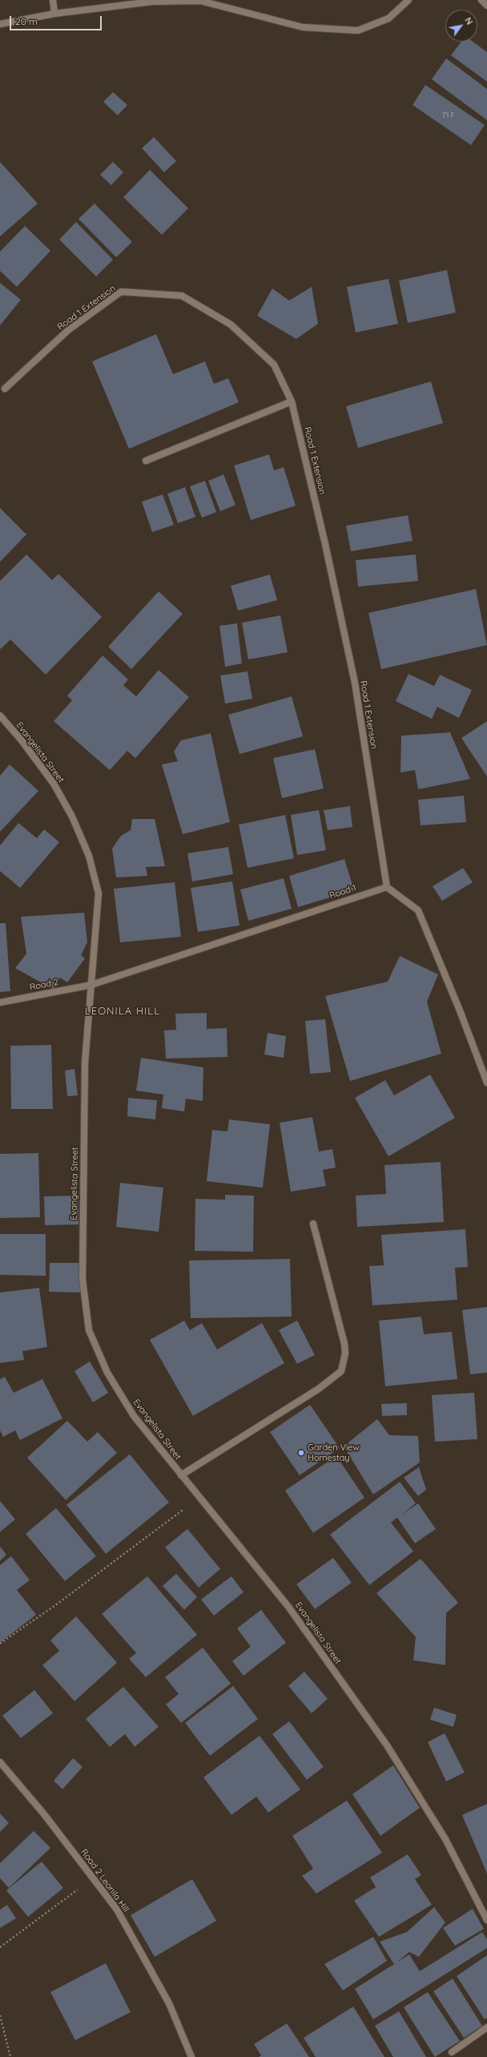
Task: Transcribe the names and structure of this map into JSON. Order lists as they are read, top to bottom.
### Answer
{
  "streets": {
    "street": [
      "Road 1 Extension",
      "Evangelista Street",
      "Road 1",
      "Road 2",
      "Road 2 Leonila Hill"
    ]
  },
  "crossings": [
    ["Road 1 Extension", "Road 1"],
    ["Evangelista Street", "Road 1"],
    ["Evangelista Street", "Road 2"],
    ["Road 1", "Road 2"]
  ],
  "districts": ["LEONILA HILL"],
  "places": ["Garden View Homestay"],
  "house_numbers": ["71 F"],
  "scale_bar": "20 m",
  "north": "top right"
}
